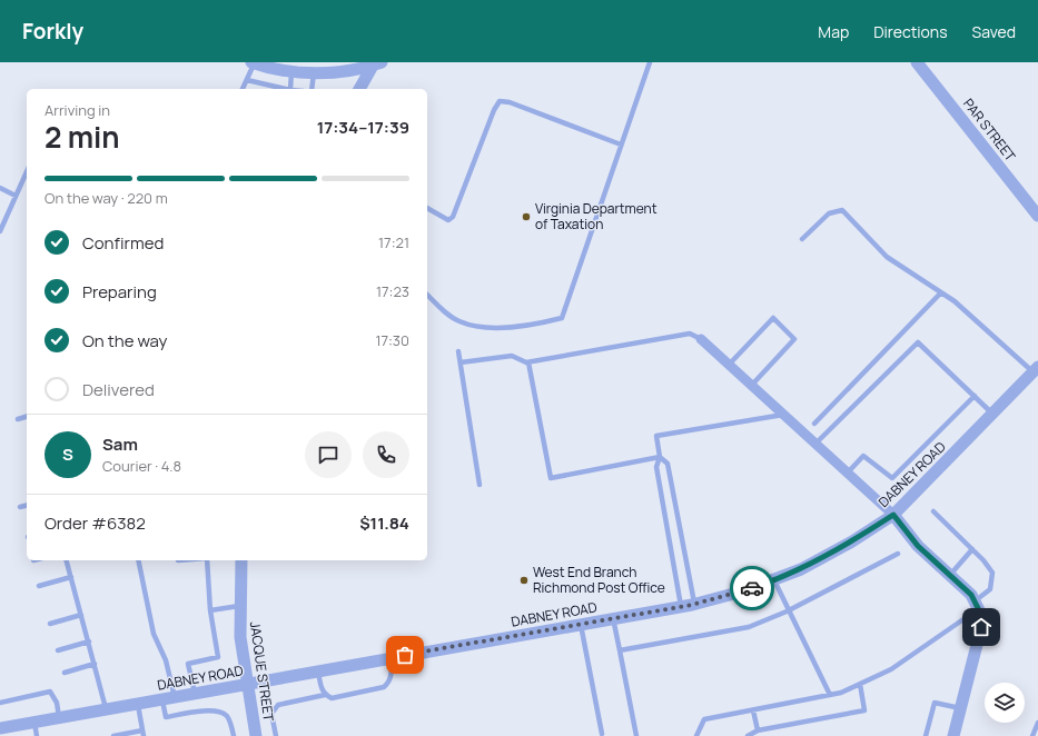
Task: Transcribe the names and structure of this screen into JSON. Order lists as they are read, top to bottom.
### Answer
{
  "streets": {
    "street": ["PAR STREET", "DABNEY ROAD", "JACQUE STREET"]
  },
  "crossings": [
    ["DABNEY ROAD", "JACQUE STREET"]
  ],
  "places": ["Virginia Department of Taxation", "West End Branch Richmond Post Office"],
  "page": {
    "header": "Forkly",
    "nav": ["Map", "Directions", "Saved"],
    "heading": ["2 min", "Arriving in", "17:34–17:39"],
    "panel": [
      "Sam",
      "Courier · 4.8",
      "Order #6382",
      "$11.84"
    ],
    "bar": "On the way · 220 m",
    "list": [
      ["Confirmed", "17:21"],
      ["Preparing", "17:23"],
      ["On the way", "17:30"],
      "Delivered"
    ],
    "round": "S"
  }
}
